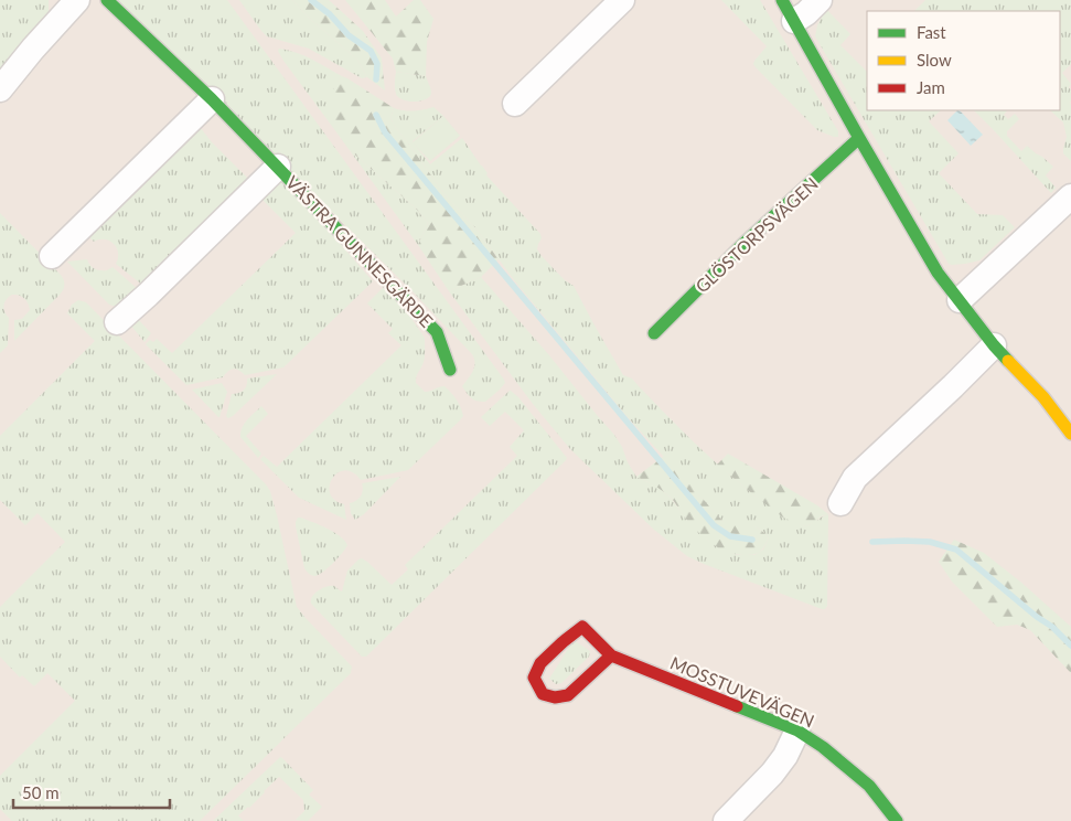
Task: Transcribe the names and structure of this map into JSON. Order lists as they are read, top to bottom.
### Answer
{
  "streets": {
    "street": ["GLÖSTORPSVÄGEN", "VÄSTRA GUNNESGÄRDE", "MOSSTUVEVÄGEN"]
  },
  "legend": ["Fast", "Slow", "Jam"],
  "scale_bar": "50 m"
}
